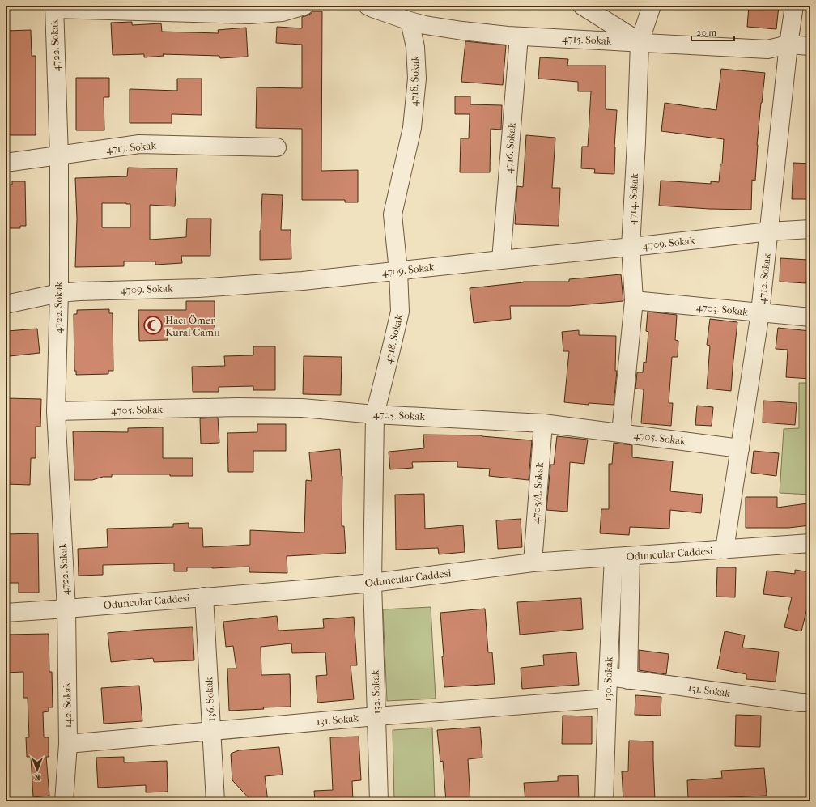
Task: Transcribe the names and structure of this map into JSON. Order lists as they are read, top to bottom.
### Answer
{
  "streets": {
    "street": [
      "4715. Sokak",
      "4722. Sokak",
      "4718. Sokak",
      "4717. Sokak",
      "4716. Sokak",
      "4714. Sokak",
      "4709. Sokak",
      "4712. Sokak",
      "4703. Sokak",
      "4705. Sokak",
      "4705/A. Sokak",
      "Oduncular Caddesi",
      "130. Sokak",
      "131. Sokak",
      "132. Sokak",
      "136. Sokak",
      "142. Sokak"
    ]
  },
  "crossings": [
    ["4715. Sokak", "4718. Sokak"],
    ["4715. Sokak", "4716. Sokak"],
    ["4715. Sokak", "4714. Sokak"],
    ["4715. Sokak", "4712. Sokak"],
    ["4722. Sokak", "4717. Sokak"],
    ["4722. Sokak", "4709. Sokak"],
    ["4722. Sokak", "4705. Sokak"],
    ["4722. Sokak", "Oduncular Caddesi"],
    ["4722. Sokak", "142. Sokak"],
    ["4718. Sokak", "4709. Sokak"],
    ["4718. Sokak", "4705. Sokak"],
    ["4718. Sokak", "Oduncular Caddesi"],
    ["4718. Sokak", "132. Sokak"],
    ["4716. Sokak", "4709. Sokak"],
    ["4714. Sokak", "4709. Sokak"],
    ["4714. Sokak", "4703. Sokak"],
    ["4714. Sokak", "4705. Sokak"],
    ["4709. Sokak", "4712. Sokak"],
    ["4712. Sokak", "4703. Sokak"],
    ["4712. Sokak", "4705. Sokak"],
    ["4712. Sokak", "Oduncular Caddesi"],
    ["4705. Sokak", "4705/A. Sokak"],
    ["4705/A. Sokak", "Oduncular Caddesi"],
    ["Oduncular Caddesi", "130. Sokak"],
    ["Oduncular Caddesi", "132. Sokak"],
    ["Oduncular Caddesi", "136. Sokak"],
    ["Oduncular Caddesi", "142. Sokak"],
    ["130. Sokak", "131. Sokak"],
    ["131. Sokak", "132. Sokak"],
    ["131. Sokak", "136. Sokak"],
    ["131. Sokak", "142. Sokak"]
  ],
  "places": {
    "mosque": ["Hacı Ömer Kural Camii"]
  },
  "scale_bar": "20 m",
  "north": "bottom"
}
